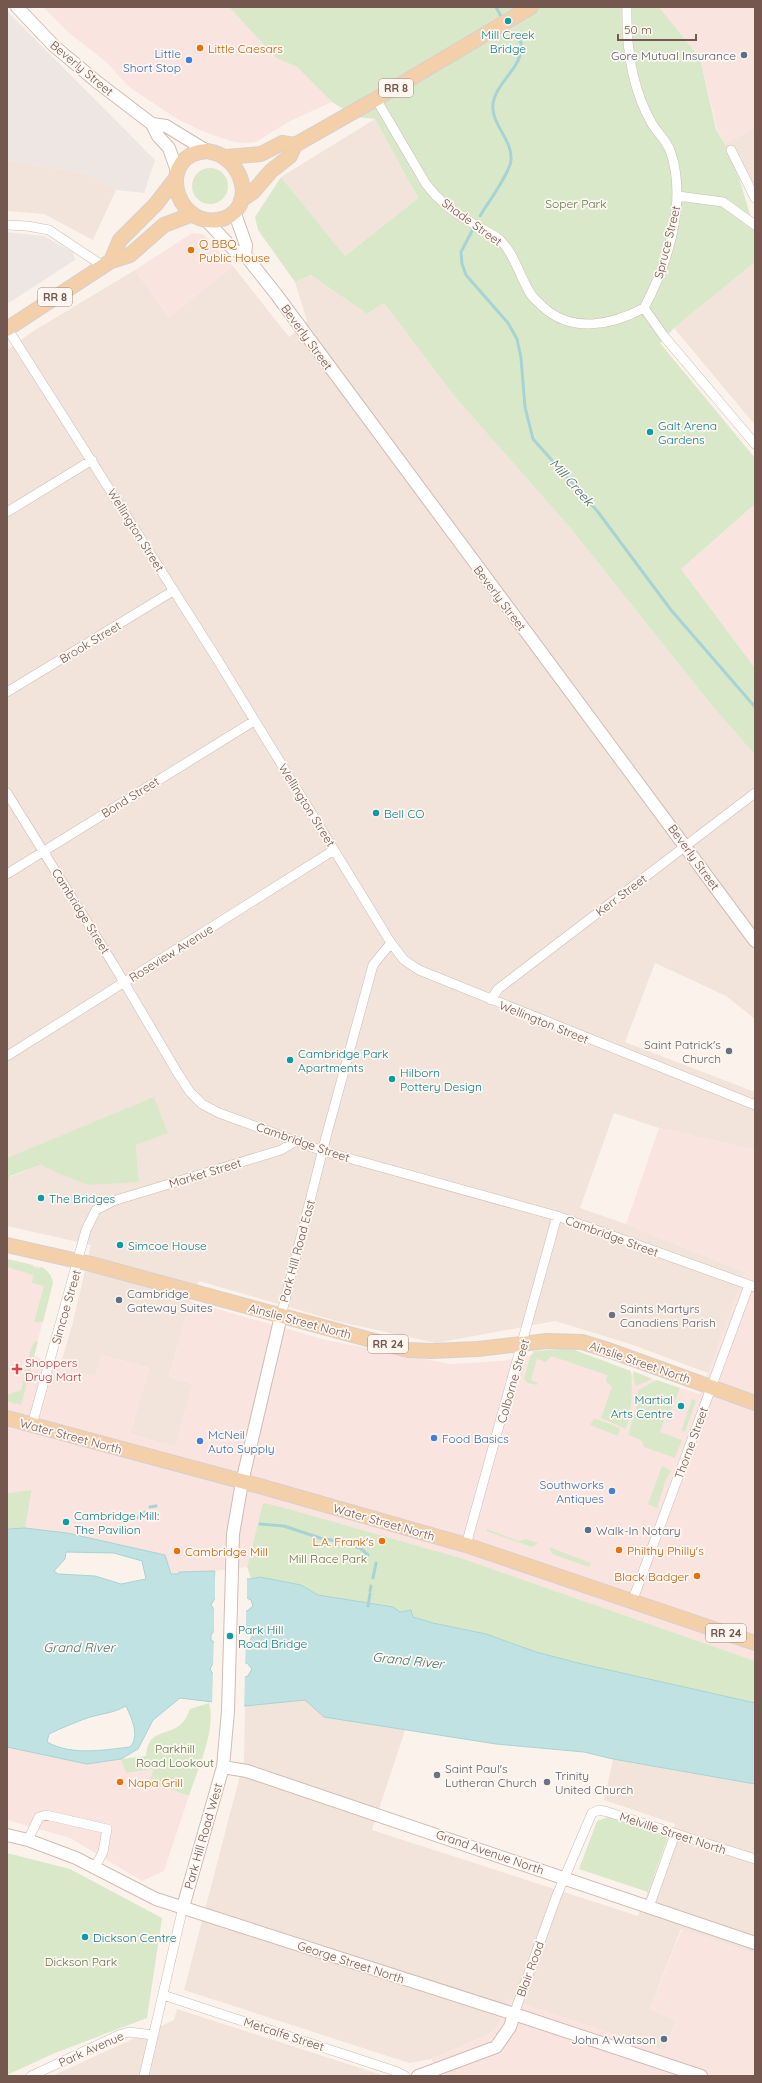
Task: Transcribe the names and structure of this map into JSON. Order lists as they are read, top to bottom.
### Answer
{
  "streets": {
    "main road": [
      "Beverly Street",
      "RR 8",
      "Park Hill Road East",
      "Ainslie Street North",
      "RR 24",
      "Water Street North",
      "Park Hill Road West",
      "Grand Avenue North",
      "George Street North",
      "Blair Road"
    ],
    "street": [
      "Shade Street",
      "Spruce Street",
      "Wellington Street",
      "Brook Street",
      "Bond Street",
      "Kerr Street",
      "Cambridge Street",
      "Roseview Avenue",
      "Market Street",
      "Simcoe Street",
      "Colborne Street",
      "Thorne Street",
      "Melville Street North",
      "Metcalfe Street",
      "Park Avenue"
    ]
  },
  "crossings": [
    ["Beverly Street", "RR 8"],
    ["Beverly Street", "Kerr Street"],
    ["RR 8", "Shade Street"],
    ["RR 8", "Wellington Street"],
    ["Shade Street", "Spruce Street"],
    ["Wellington Street", "Brook Street"],
    ["Wellington Street", "Bond Street"],
    ["Wellington Street", "Kerr Street"],
    ["Wellington Street", "Roseview Avenue"],
    ["Wellington Street", "Park Hill Road East"],
    ["Bond Street", "Cambridge Street"],
    ["Cambridge Street", "Roseview Avenue"],
    ["Cambridge Street", "Market Street"],
    ["Cambridge Street", "Park Hill Road East"],
    ["Cambridge Street", "Colborne Street"],
    ["Cambridge Street", "Thorne Street"],
    ["Market Street", "Simcoe Street"],
    ["Park Hill Road East", "Ainslie Street North"],
    ["Park Hill Road East", "Water Street North"],
    ["Park Hill Road East", "Park Hill Road West"],
    ["Simcoe Street", "Ainslie Street North"],
    ["Simcoe Street", "Water Street North"],
    ["Ainslie Street North", "Colborne Street"],
    ["Ainslie Street North", "Thorne Street"],
    ["Colborne Street", "Water Street North"],
    ["Water Street North", "Thorne Street"],
    ["Melville Street North", "Blair Road"],
    ["Park Hill Road West", "Grand Avenue North"],
    ["Park Hill Road West", "George Street North"],
    ["Park Hill Road West", "Metcalfe Street"],
    ["Park Hill Road West", "Park Avenue"],
    ["Grand Avenue North", "Blair Road"],
    ["George Street North", "Blair Road"]
  ],
  "water": ["Mill Creek", "Grand River"],
  "parks": [
    "Soper Park",
    "Mill Race Park",
    "Parkhill Road Lookout",
    "Dickson Park"
  ],
  "places": {
    "other": [
      "Mill Creek Bridge",
      "Little Caesars",
      "Gore Mutual Insurance",
      "Little Short Stop",
      "Q BBQ Public House",
      "Galt Arena Gardens",
      "Bell CO",
      "Saint Patrick's Church",
      "Cambridge Park Apartments",
      "Hilborn Pottery Design",
      "The Bridges",
      "Simcoe House",
      "Cambridge Gateway Suites",
      "Saints Martyrs Canadiens Parish",
      "Martial Arts Centre",
      "Food Basics",
      "McNeil Auto Supply",
      "Southworks Antiques",
      "Cambridge Mill: The Pavilion",
      "Walk-In Notary",
      "L.A. Frank's",
      "Philthy Philly's",
      "Cambridge Mill",
      "Black Badger",
      "Park Hill Road Bridge",
      "Saint Paul's Lutheran Church",
      "Napa Grill",
      "Trinity United Church",
      "Dickson Centre",
      "John A Watson"
    ],
    "health": ["Shoppers Drug Mart"]
  },
  "scale_bar": "50 m"
}
